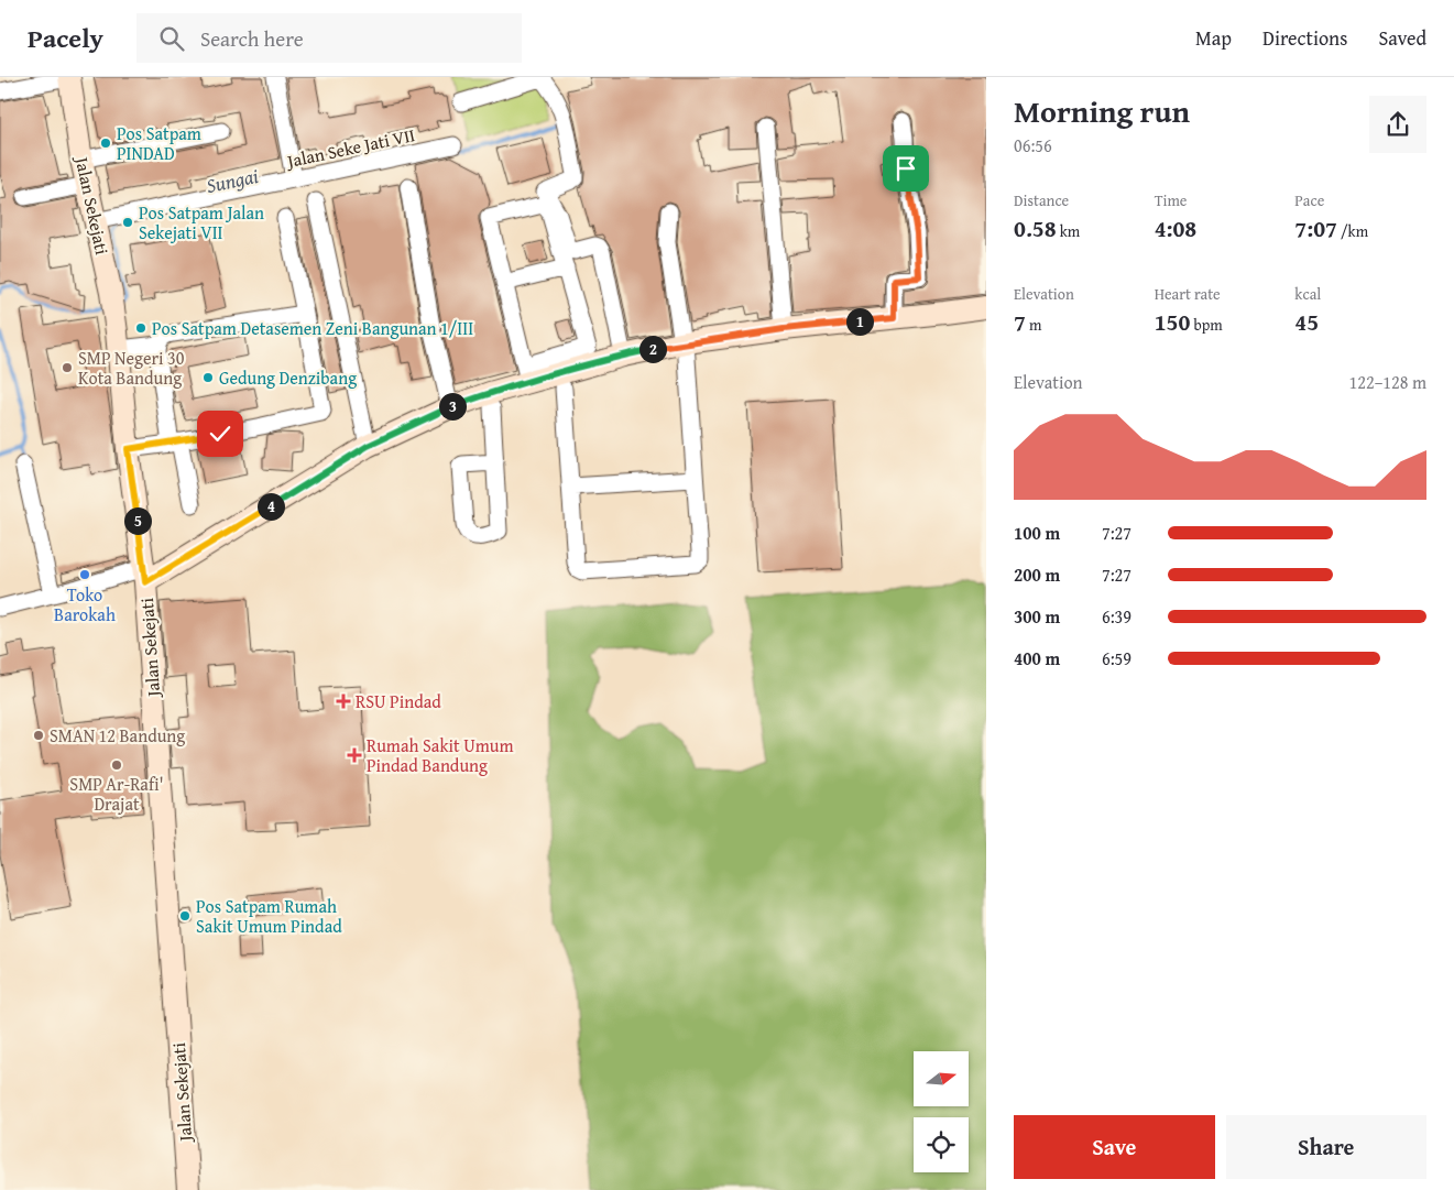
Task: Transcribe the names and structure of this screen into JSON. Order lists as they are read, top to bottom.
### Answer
{
  "streets": {
    "street": ["Jalan Seke Jati VII", "Jalan Sekejati"]
  },
  "crossings": [
    ["Jalan Seke Jati VII", "Jalan Sekejati"]
  ],
  "water": ["Sungai"],
  "places": {
    "other": [
      "Pos Satpam PINDAD",
      "Pos Satpam Jalan Sekejati VII",
      "Pos Satpam Detasemen Zeni Bangunan 1/III",
      "SMP Negeri 30 Kota Bandung",
      "Gedung Denzibang",
      "Toko Barokah",
      "SMAN 12 Bandung",
      "SMP Ar-Rafi' Drajat",
      "Pos Satpam Rumah Sakit Umum Pindad"
    ],
    "health": ["RSU Pindad", "Rumah Sakit Umum Pindad Bandung"]
  },
  "north": "right",
  "page": {
    "header": "Pacely",
    "search": "Search here",
    "nav": ["Map", "Directions", "Saved"],
    "heading": ["Morning run", "06:56"],
    "stats": [
      ["Distance", "0.58 km"],
      ["Time", "4:08"],
      ["Pace", "7:07 /km"],
      ["Elevation", "7 m"],
      ["Heart rate", "150 bpm"],
      ["kcal", "45"]
    ],
    "pins": [
      "1",
      "2",
      "3",
      "4",
      "5"
    ],
    "chart": ["Elevation", "122–128 m"],
    "list": [
      {
        "name": "100 m",
        "note": "7:27"
      },
      {
        "name": "200 m",
        "note": "7:27"
      },
      {
        "name": "300 m",
        "note": "6:39"
      },
      {
        "name": "400 m",
        "note": "6:59"
      }
    ],
    "buttons": ["Save", "Share"]
  }
}
